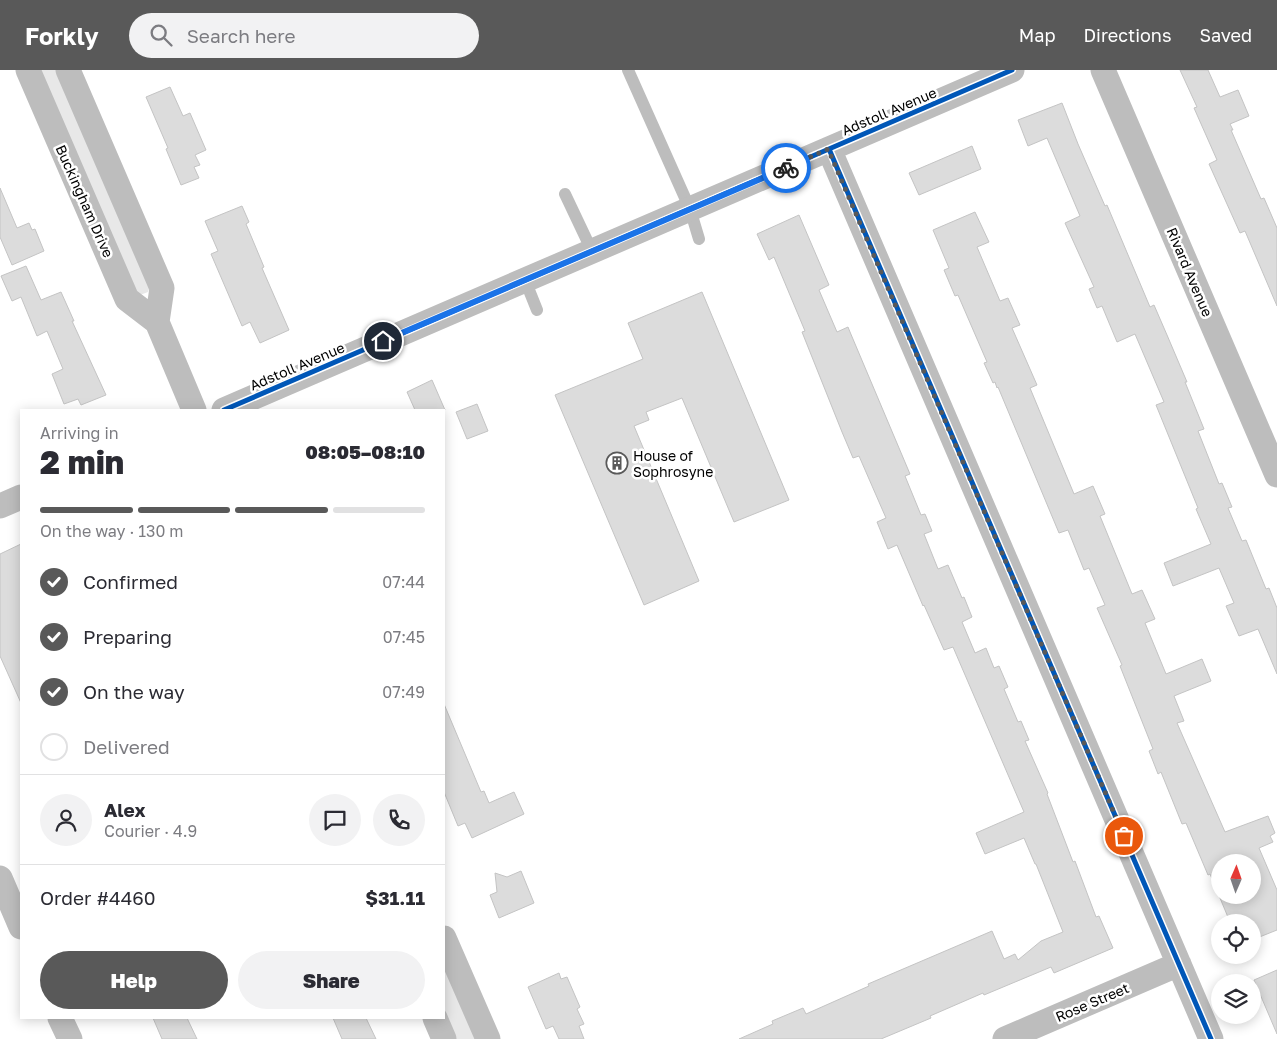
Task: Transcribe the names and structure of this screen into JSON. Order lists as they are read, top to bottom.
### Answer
{
  "streets": {
    "street": [
      "Adstoll Avenue",
      "Buckingham Drive",
      "Rivard Avenue",
      "Rose Street"
    ]
  },
  "places": {
    "building": ["House of Sophrosyne"]
  },
  "north": "top",
  "page": {
    "header": "Forkly",
    "search": "Search here",
    "nav": ["Map", "Directions", "Saved"],
    "heading": ["2 min", "Arriving in", "08:05–08:10"],
    "panel": [
      "Alex",
      "Courier · 4.9",
      "Order #4460",
      "$31.11"
    ],
    "bar": "On the way · 130 m",
    "list": [
      ["Confirmed", "07:44"],
      ["Preparing", "07:45"],
      ["On the way", "07:49"],
      "Delivered"
    ],
    "buttons": ["Help", "Share"]
  }
}
